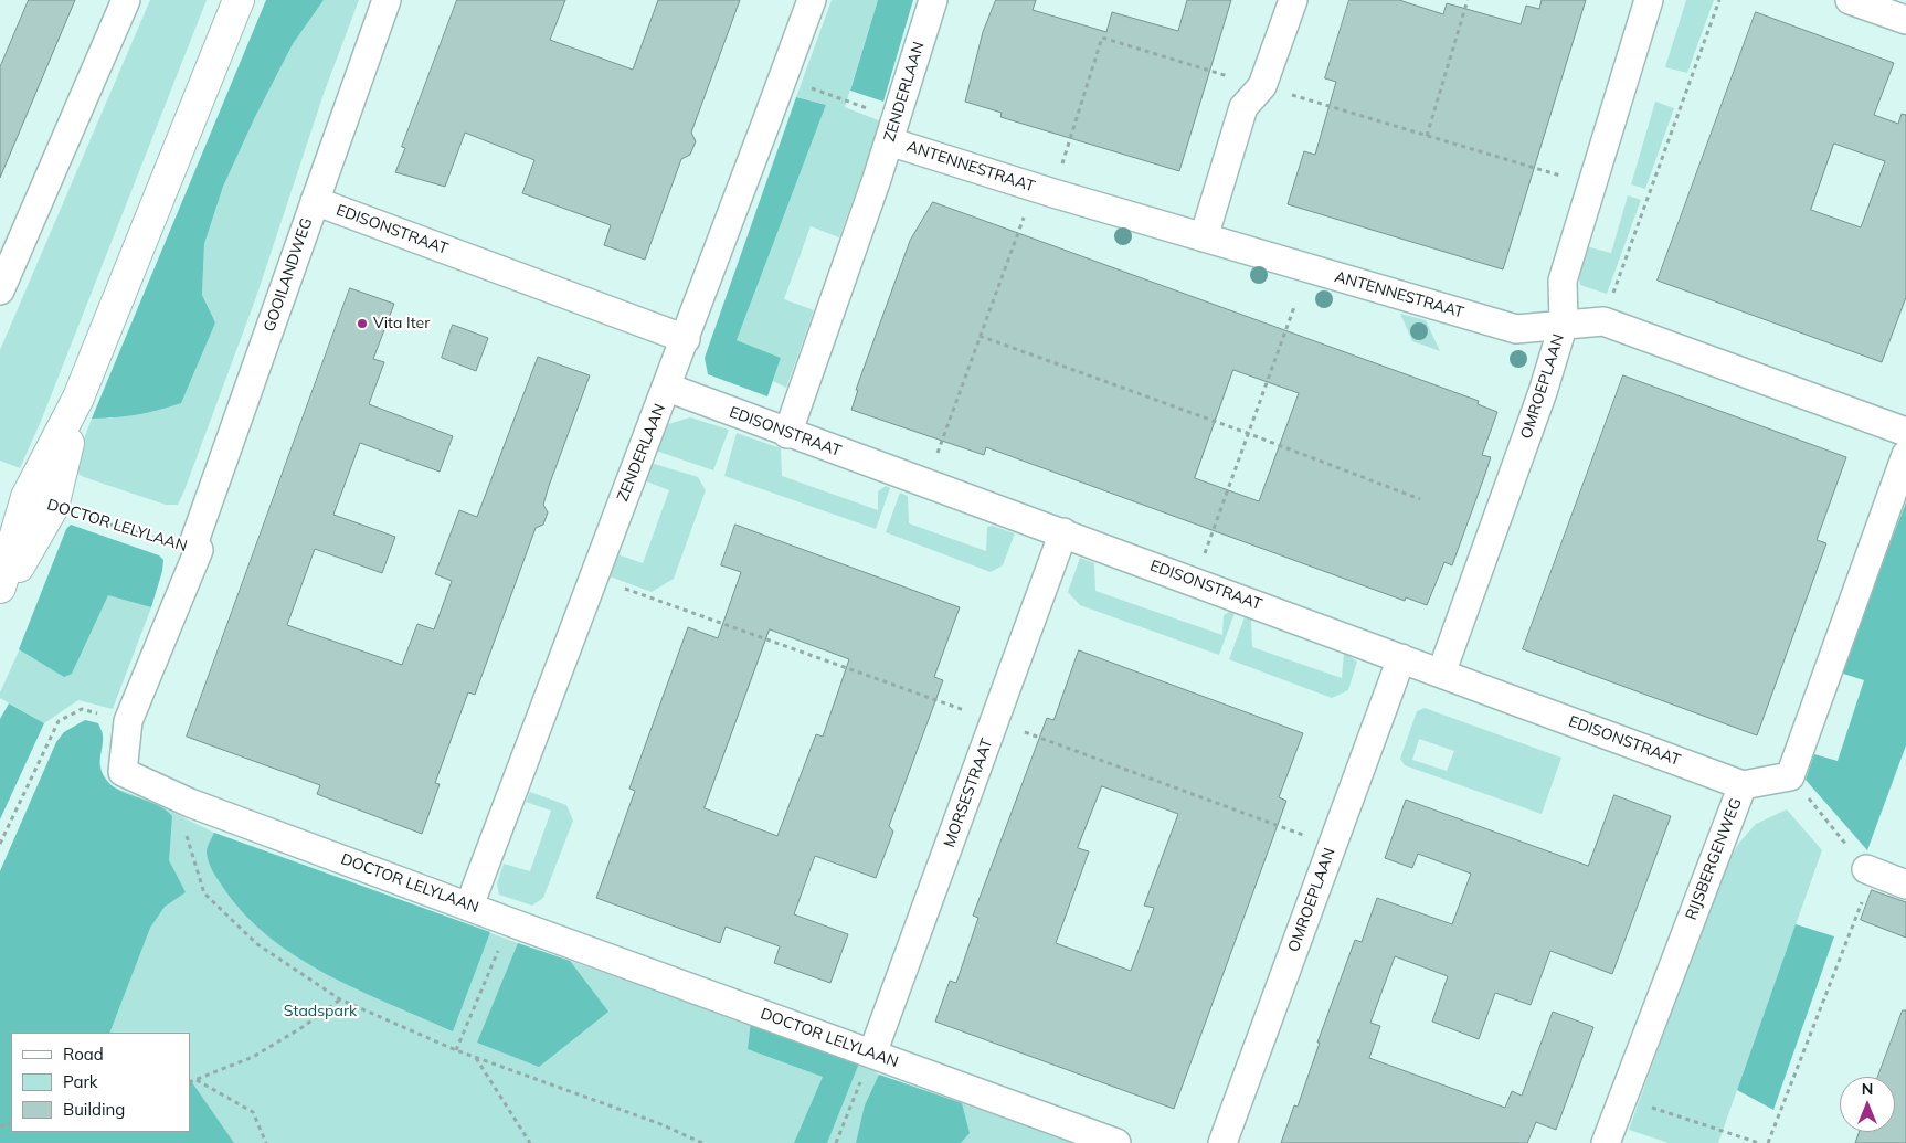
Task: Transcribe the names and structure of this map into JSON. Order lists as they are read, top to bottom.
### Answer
{
  "streets": {
    "street": [
      "ZENDERLAAN",
      "ANTENNESTRAAT",
      "EDISONSTRAAT",
      "GOOILANDWEG",
      "OMROEPLAAN",
      "DOCTOR LELYLAAN",
      "MORSESTRAAT",
      "RIJSBERGENWEG"
    ]
  },
  "crossings": [
    ["ZENDERLAAN", "ANTENNESTRAAT"],
    ["ZENDERLAAN", "EDISONSTRAAT"],
    ["ZENDERLAAN", "DOCTOR LELYLAAN"],
    ["ANTENNESTRAAT", "OMROEPLAAN"],
    ["EDISONSTRAAT", "GOOILANDWEG"],
    ["EDISONSTRAAT", "OMROEPLAAN"],
    ["EDISONSTRAAT", "MORSESTRAAT"],
    ["EDISONSTRAAT", "RIJSBERGENWEG"],
    ["GOOILANDWEG", "DOCTOR LELYLAAN"],
    ["DOCTOR LELYLAAN", "MORSESTRAAT"]
  ],
  "parks": ["Stadspark"],
  "places": ["Vita Iter"],
  "legend": ["Road", "Park", "Building"],
  "north": "top"
}
